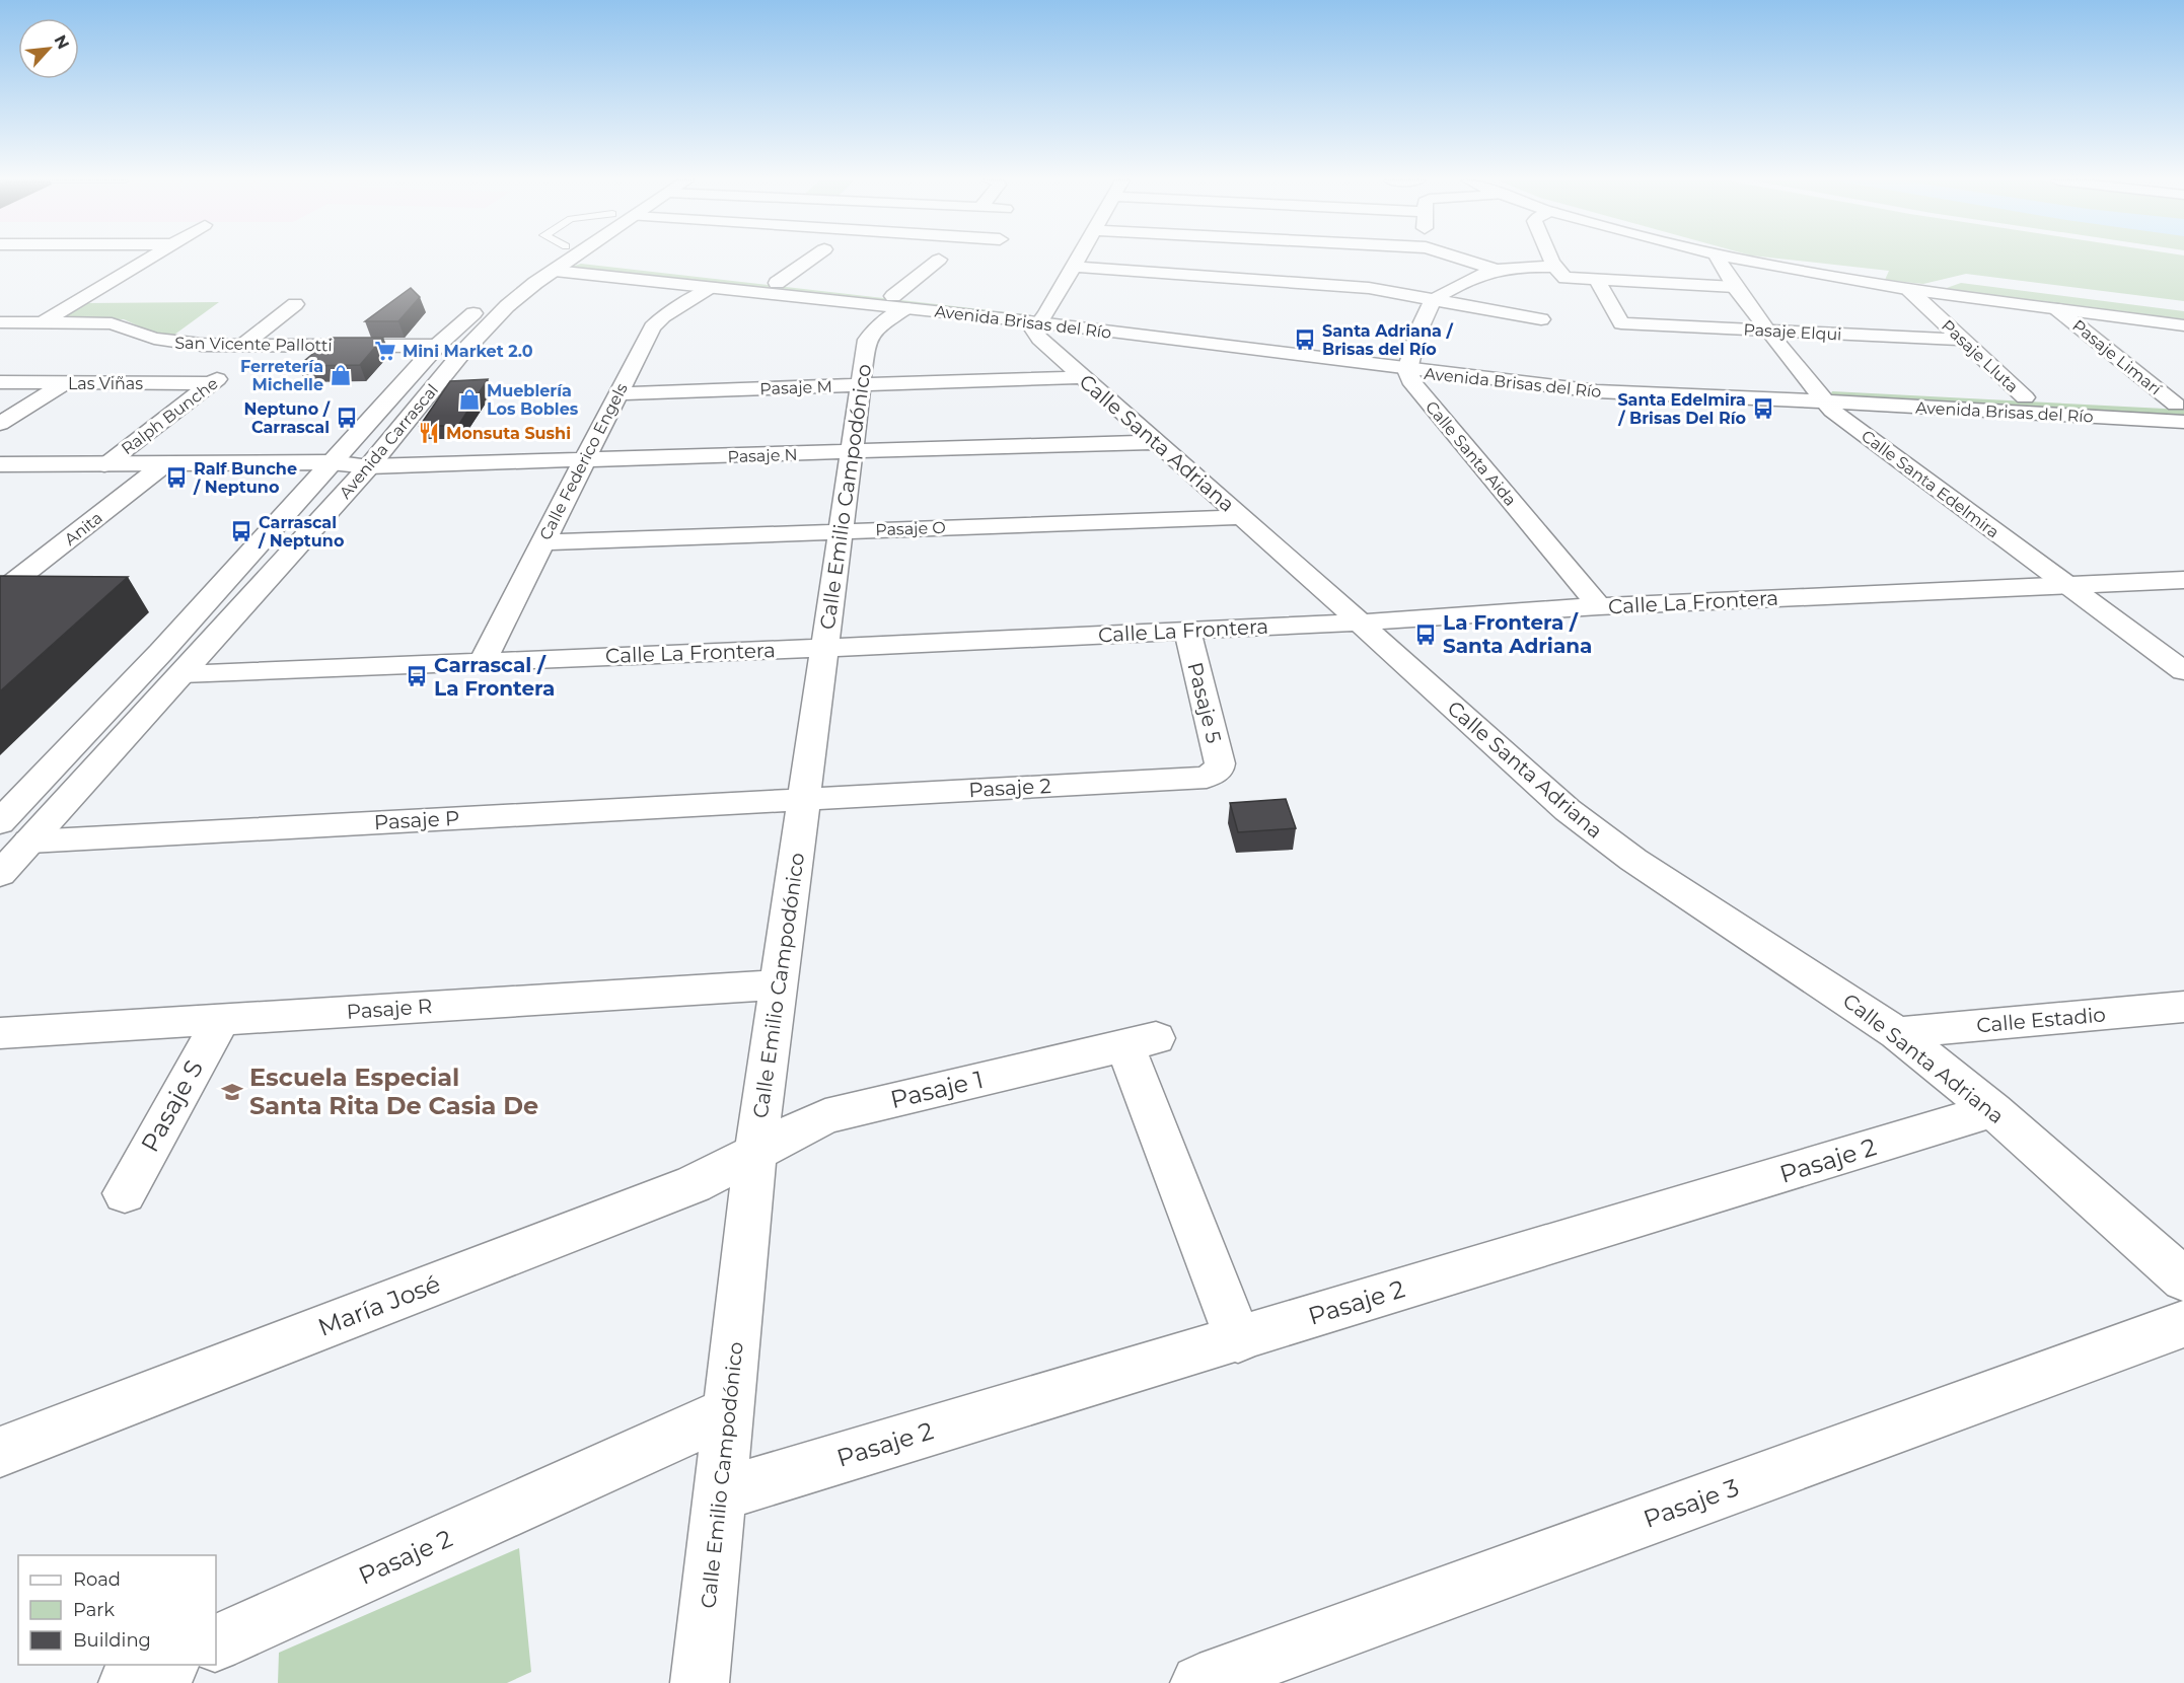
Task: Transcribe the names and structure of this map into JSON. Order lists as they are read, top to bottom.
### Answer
{
  "streets": {
    "main road": [
      "Avenida Brisas del Río",
      "Pasaje Elqui",
      "San Vicente Pallotti",
      "Pasaje Lluta",
      "Pasaje Limarí",
      "Las Viñas",
      "Pasaje M",
      "Ralph Bunche",
      "Avenida Carrascal",
      "Calle Santa Adriana",
      "Calle Santa Aida",
      "Pasaje N",
      "Calle Federico Engels",
      "Calle Santa Edelmira",
      "Calle Emilio Campodónico",
      "Anita",
      "Pasaje O",
      "Calle La Frontera",
      "Pasaje 5",
      "Pasaje 2",
      "Pasaje P",
      "Pasaje R",
      "Calle Estadio",
      "Pasaje 1",
      "Pasaje S",
      "María José",
      "Pasaje 3"
    ]
  },
  "crossings": [
    ["Avenida Brisas del Río", "Pasaje Lluta"],
    ["Avenida Brisas del Río", "Pasaje Limarí"],
    ["Avenida Brisas del Río", "Avenida Carrascal"],
    ["Avenida Brisas del Río", "Calle Santa Adriana"],
    ["Avenida Brisas del Río", "Calle Santa Aida"],
    ["Avenida Brisas del Río", "Calle Federico Engels"],
    ["Avenida Brisas del Río", "Calle Santa Edelmira"],
    ["Avenida Brisas del Río", "Calle Emilio Campodónico"],
    ["Pasaje Elqui", "Pasaje Lluta"],
    ["Pasaje Elqui", "Calle Santa Edelmira"],
    ["San Vicente Pallotti", "Avenida Carrascal"],
    ["Las Viñas", "Ralph Bunche"],
    ["Pasaje M", "Calle Santa Adriana"],
    ["Pasaje M", "Calle Federico Engels"],
    ["Pasaje M", "Calle Emilio Campodónico"],
    ["Ralph Bunche", "Pasaje N"],
    ["Avenida Carrascal", "Pasaje N"],
    ["Avenida Carrascal", "Calle La Frontera"],
    ["Avenida Carrascal", "Pasaje P"],
    ["Calle Santa Adriana", "Pasaje N"],
    ["Calle Santa Adriana", "Pasaje O"],
    ["Calle Santa Adriana", "Calle La Frontera"],
    ["Calle Santa Adriana", "Pasaje 2"],
    ["Calle Santa Adriana", "Calle Estadio"],
    ["Calle Santa Aida", "Calle La Frontera"],
    ["Pasaje N", "Calle Federico Engels"],
    ["Pasaje N", "Calle Emilio Campodónico"],
    ["Pasaje N", "Anita"],
    ["Calle Federico Engels", "Pasaje O"],
    ["Calle Federico Engels", "Calle La Frontera"],
    ["Calle Santa Edelmira", "Calle La Frontera"],
    ["Calle Emilio Campodónico", "Pasaje O"],
    ["Calle Emilio Campodónico", "Calle La Frontera"],
    ["Calle Emilio Campodónico", "Pasaje 2"],
    ["Calle Emilio Campodónico", "Pasaje P"],
    ["Calle Emilio Campodónico", "Pasaje R"],
    ["Calle Emilio Campodónico", "Pasaje 1"],
    ["Calle Emilio Campodónico", "María José"],
    ["Calle La Frontera", "Pasaje 5"],
    ["Pasaje 5", "Pasaje 2"],
    ["Pasaje 2", "Pasaje P"],
    ["Pasaje 2", "Pasaje 1"],
    ["Pasaje R", "Pasaje S"],
    ["Pasaje 1", "María José"]
  ],
  "places": {
    "bus stop": [
      "Santa Adriana / Brisas del Río",
      "Santa Edelmira / Brisas Del Río",
      "Neptuno / Carrascal",
      "Ralf Bunche / Neptuno",
      "Carrascal / Neptuno",
      "La Frontera / Santa Adriana",
      "Carrascal / La Frontera"
    ],
    "supermarket": ["Mini Market 2.0"],
    "shop": ["Ferretería Michelle", "Mueblería Los Bobles"],
    "restaurant": ["Monsuta Sushi"],
    "school or university": ["Escuela Especial Santa Rita De Casia De"]
  },
  "legend": ["Road", "Park", "Building"],
  "north": "top right"
}
